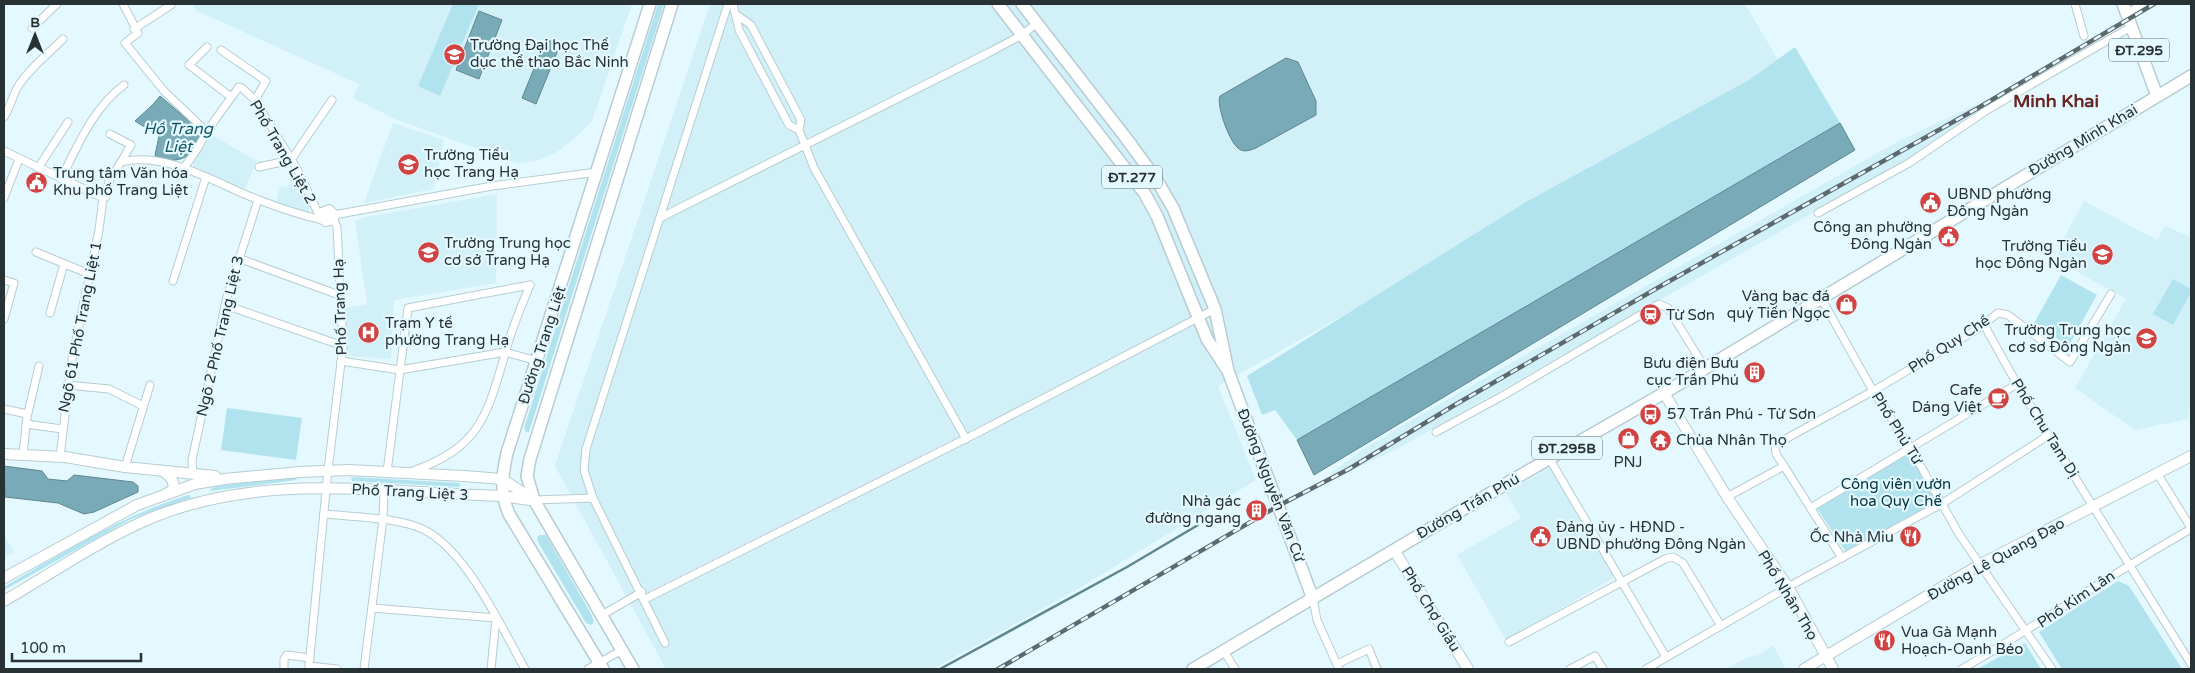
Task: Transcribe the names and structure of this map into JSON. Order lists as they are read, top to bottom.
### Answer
{
  "streets": {
    "main road": [
      "ĐT.295",
      "Đường Minh Khai",
      "ĐT.277",
      "Đường Trang Liệt",
      "ĐT.295B",
      "Đường Nguyễn Văn Cừ",
      "Phố Trang Liệt 3",
      "Đường Trần Phú",
      "Đường Lê Quang Đạo",
      "Phố Nhân Thọ",
      "Phố Chợ Giầu"
    ],
    "street": [
      "Phố Trang Liệt 2",
      "Phố Trang Hạ",
      "Ngõ 61 Phố Trang Liệt 1",
      "Ngõ 2 Phố Trang Liệt 3",
      "Phố Quy Chế",
      "Phố Phủ Từ",
      "Phố Chu Tam Dị",
      "Phố Kim Lân"
    ]
  },
  "crossings": [
    ["ĐT.295", "Đường Minh Khai"],
    ["Đường Minh Khai", "Phố Phủ Từ"],
    ["Đường Minh Khai", "Đường Trần Phú"],
    ["Phố Trang Liệt 2", "Phố Trang Hạ"],
    ["Phố Trang Hạ", "Phố Trang Liệt 3"],
    ["Ngõ 61 Phố Trang Liệt 1", "Phố Trang Liệt 3"],
    ["Ngõ 2 Phố Trang Liệt 3", "Phố Trang Liệt 3"],
    ["Phố Quy Chế", "Phố Phủ Từ"],
    ["Phố Quy Chế", "Phố Chu Tam Dị"],
    ["Đường Trang Liệt", "Phố Trang Liệt 3"],
    ["Phố Phủ Từ", "Đường Trần Phú"],
    ["Phố Phủ Từ", "Đường Lê Quang Đạo"],
    ["Phố Phủ Từ", "Phố Kim Lân"],
    ["Phố Chu Tam Dị", "Đường Lê Quang Đạo"],
    ["Phố Chu Tam Dị", "Phố Kim Lân"],
    ["Đường Nguyễn Văn Cừ", "Đường Trần Phú"],
    ["Đường Trần Phú", "Phố Nhân Thọ"],
    ["Đường Trần Phú", "Phố Chợ Giầu"],
    ["Đường Lê Quang Đạo", "Phố Nhân Thọ"]
  ],
  "districts": ["Minh Khai"],
  "water": ["Hồ Trang Liệt"],
  "parks": ["Công viên vườn hoa Quy Chế"],
  "places": {
    "school or university": [
      "Trường Đại học Thể dục thể thao Bắc Ninh",
      "Trường Tiểu học Trang Hạ",
      "Trường Trung học cơ sở Trang Hạ",
      "Trường Tiểu học Đông Ngàn",
      "Trường Trung học cơ sơ Đông Ngàn"
    ],
    "public building": [
      "Trung tâm Văn hóa Khu phố Trang Liệt",
      "UBND phường Đông Ngàn",
      "Công an phường Đông Ngàn",
      "Đảng ủy - HĐND - UBND phường Đông Ngàn"
    ],
    "shop": ["Vàng bạc đá quý Tiến Ngọc", "PNJ"],
    "station": ["Từ Sơn"],
    "hospital": ["Trạm Y tế phường Trang Hạ"],
    "building": ["Bưu điện Bưu cục Trần Phú", "Nhà gác đường ngang"],
    "cafe": ["Cafe Dáng Việt"],
    "bus stop": ["57 Trần Phú - Từ Sơn"],
    "temple": ["Chùa Nhân Thọ"],
    "restaurant": ["Ốc Nhà Miu", "Vua Gà Mạnh Hoạch-Oanh Béo"]
  },
  "scale_bar": "100 m",
  "north": "top"
}
